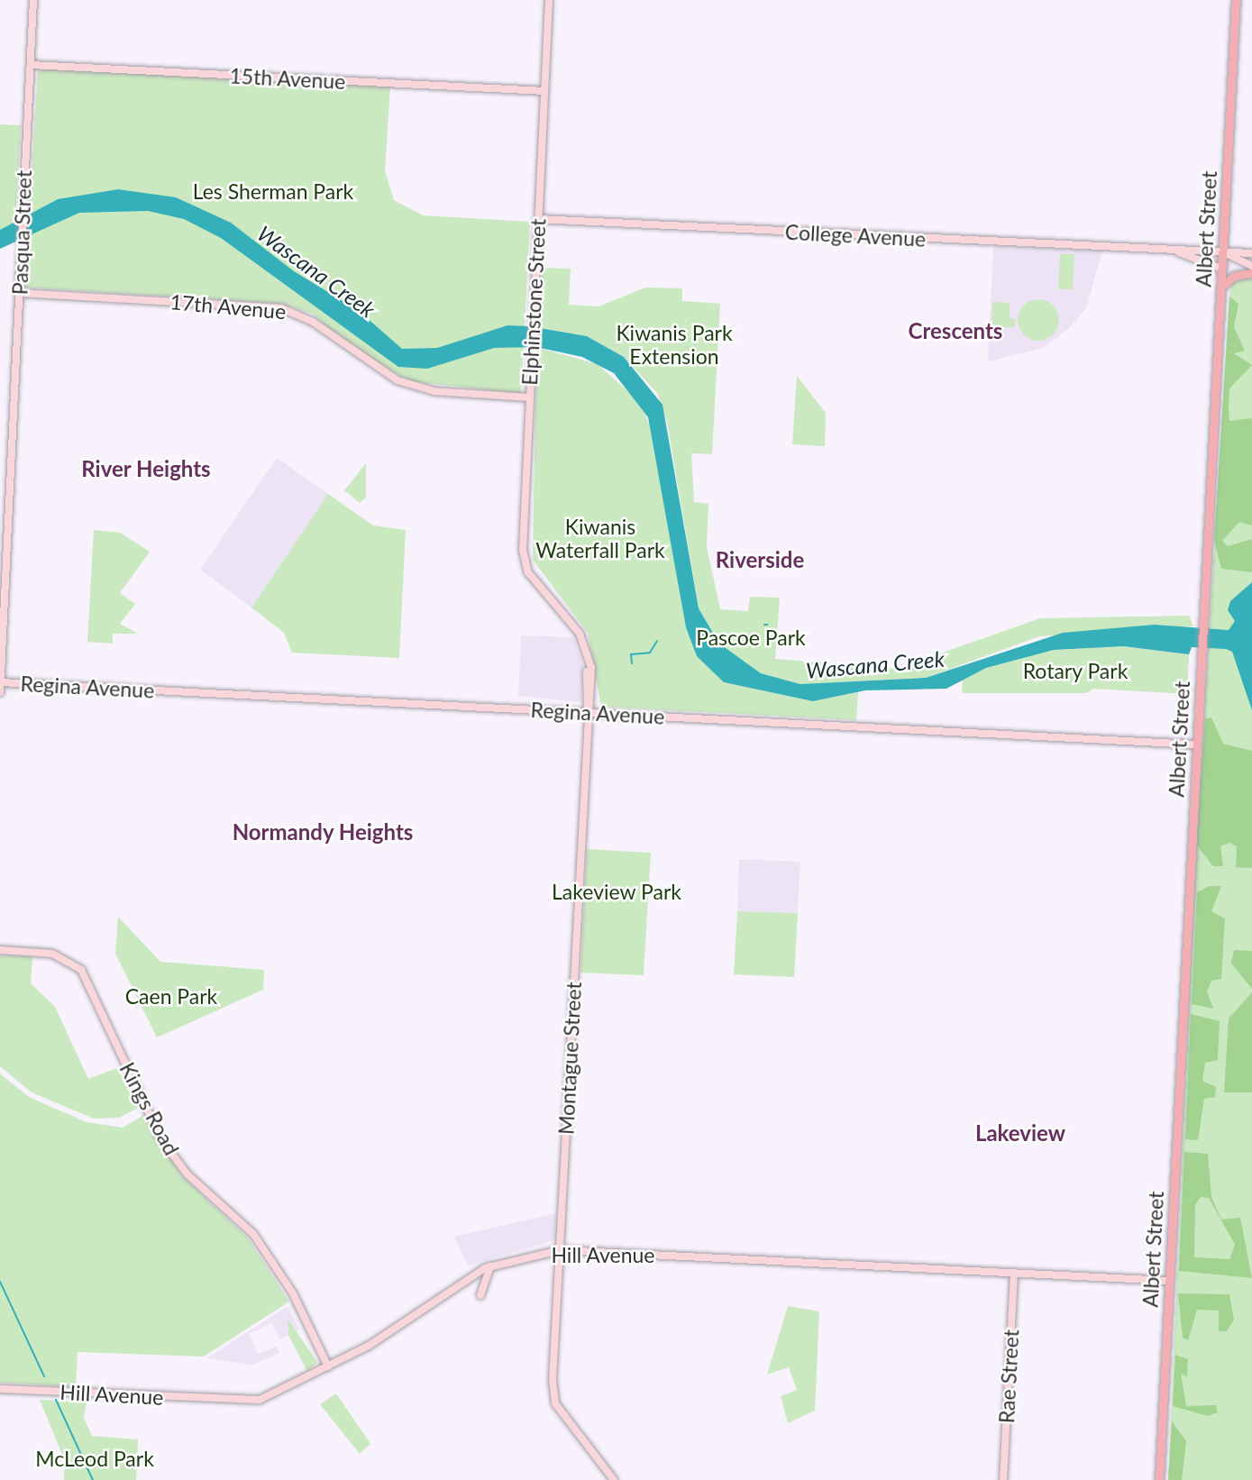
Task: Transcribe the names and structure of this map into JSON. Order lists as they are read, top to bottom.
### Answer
{
  "streets": {
    "main road": ["Albert Street"],
    "street": [
      "15th Avenue",
      "Pasqua Street",
      "College Avenue",
      "Elphinstone Street",
      "17th Avenue",
      "Regina Avenue",
      "Montague Street",
      "Kings Road",
      "Hill Avenue",
      "Rae Street"
    ]
  },
  "crossings": [
    ["15th Avenue", "Pasqua Street"],
    ["15th Avenue", "Elphinstone Street"],
    ["Albert Street", "College Avenue"],
    ["Albert Street", "Regina Avenue"],
    ["Albert Street", "Hill Avenue"],
    ["Pasqua Street", "17th Avenue"],
    ["Pasqua Street", "Regina Avenue"],
    ["College Avenue", "Elphinstone Street"],
    ["Elphinstone Street", "17th Avenue"],
    ["Elphinstone Street", "Montague Street"],
    ["Regina Avenue", "Montague Street"],
    ["Montague Street", "Hill Avenue"],
    ["Kings Road", "Hill Avenue"],
    ["Hill Avenue", "Rae Street"]
  ],
  "districts": [
    "Crescents",
    "River Heights",
    "Riverside",
    "Normandy Heights",
    "Lakeview"
  ],
  "water": ["Wascana Creek"],
  "parks": [
    "Les Sherman Park",
    "Kiwanis Park Extension",
    "Kiwanis Waterfall Park",
    "Pascoe Park",
    "Rotary Park",
    "Lakeview Park",
    "Caen Park",
    "McLeod Park"
  ]
}
